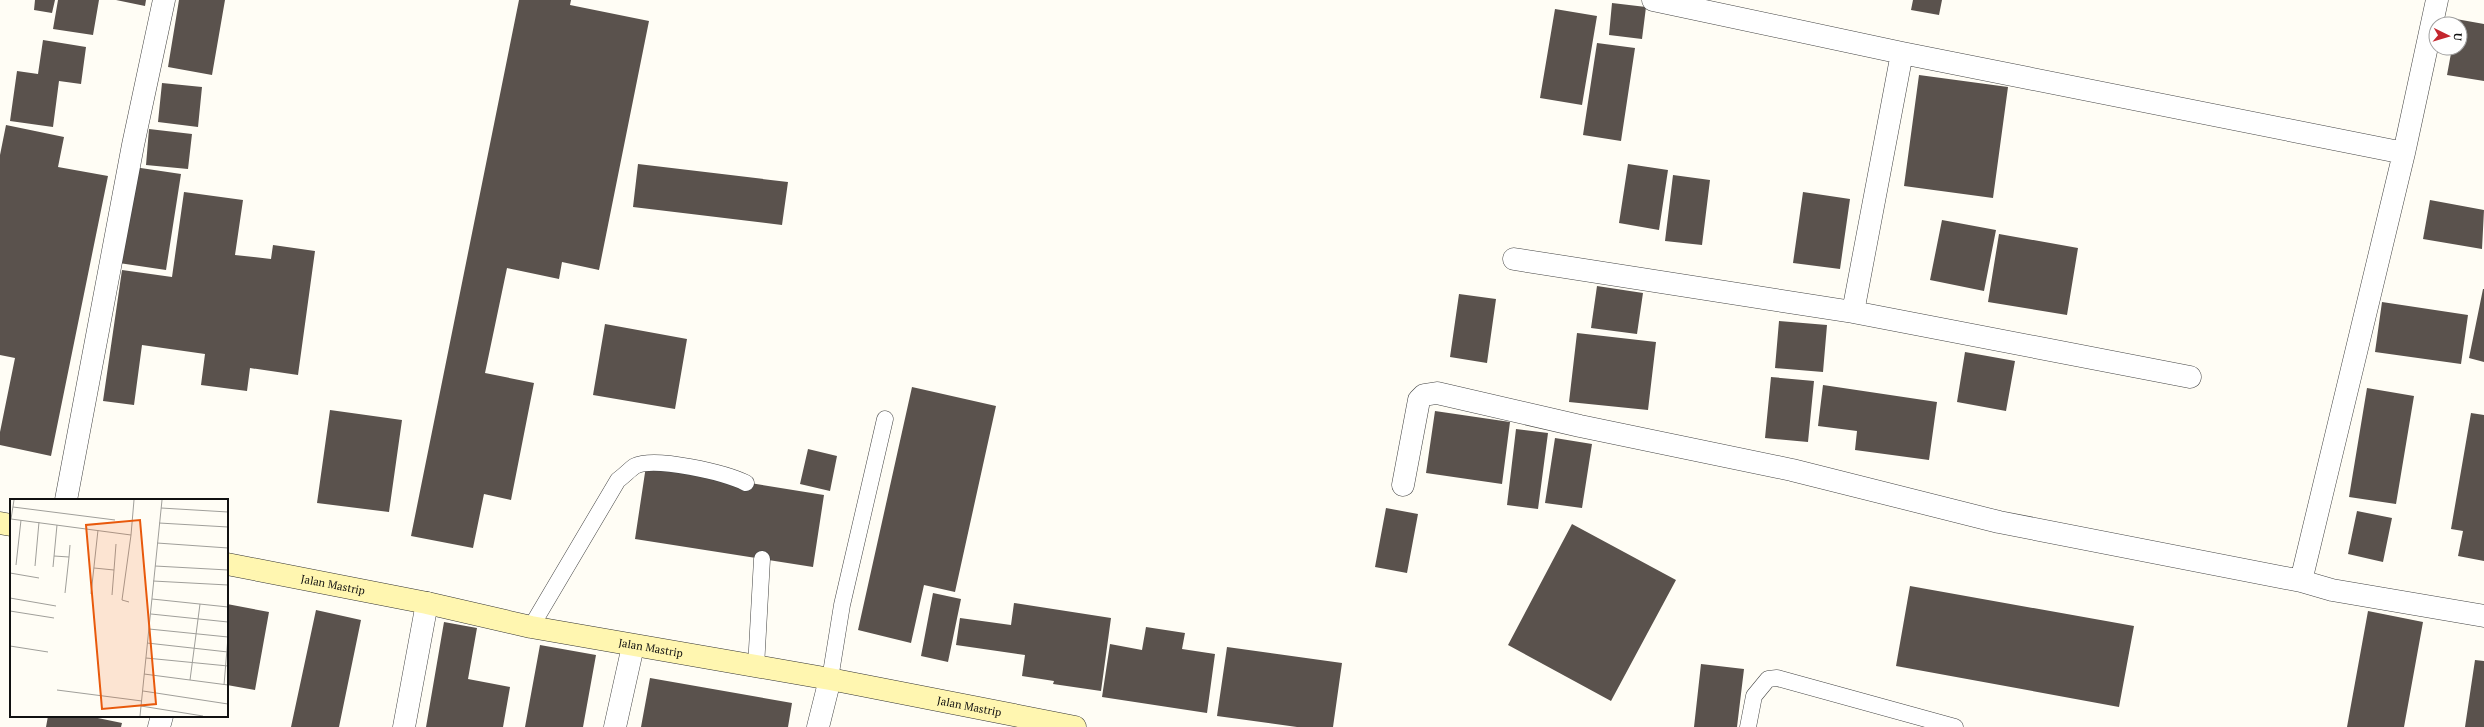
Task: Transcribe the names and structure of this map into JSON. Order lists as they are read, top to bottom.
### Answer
{
  "streets": {
    "main road": ["Jalan Mastrip"]
  },
  "north": "right"
}
